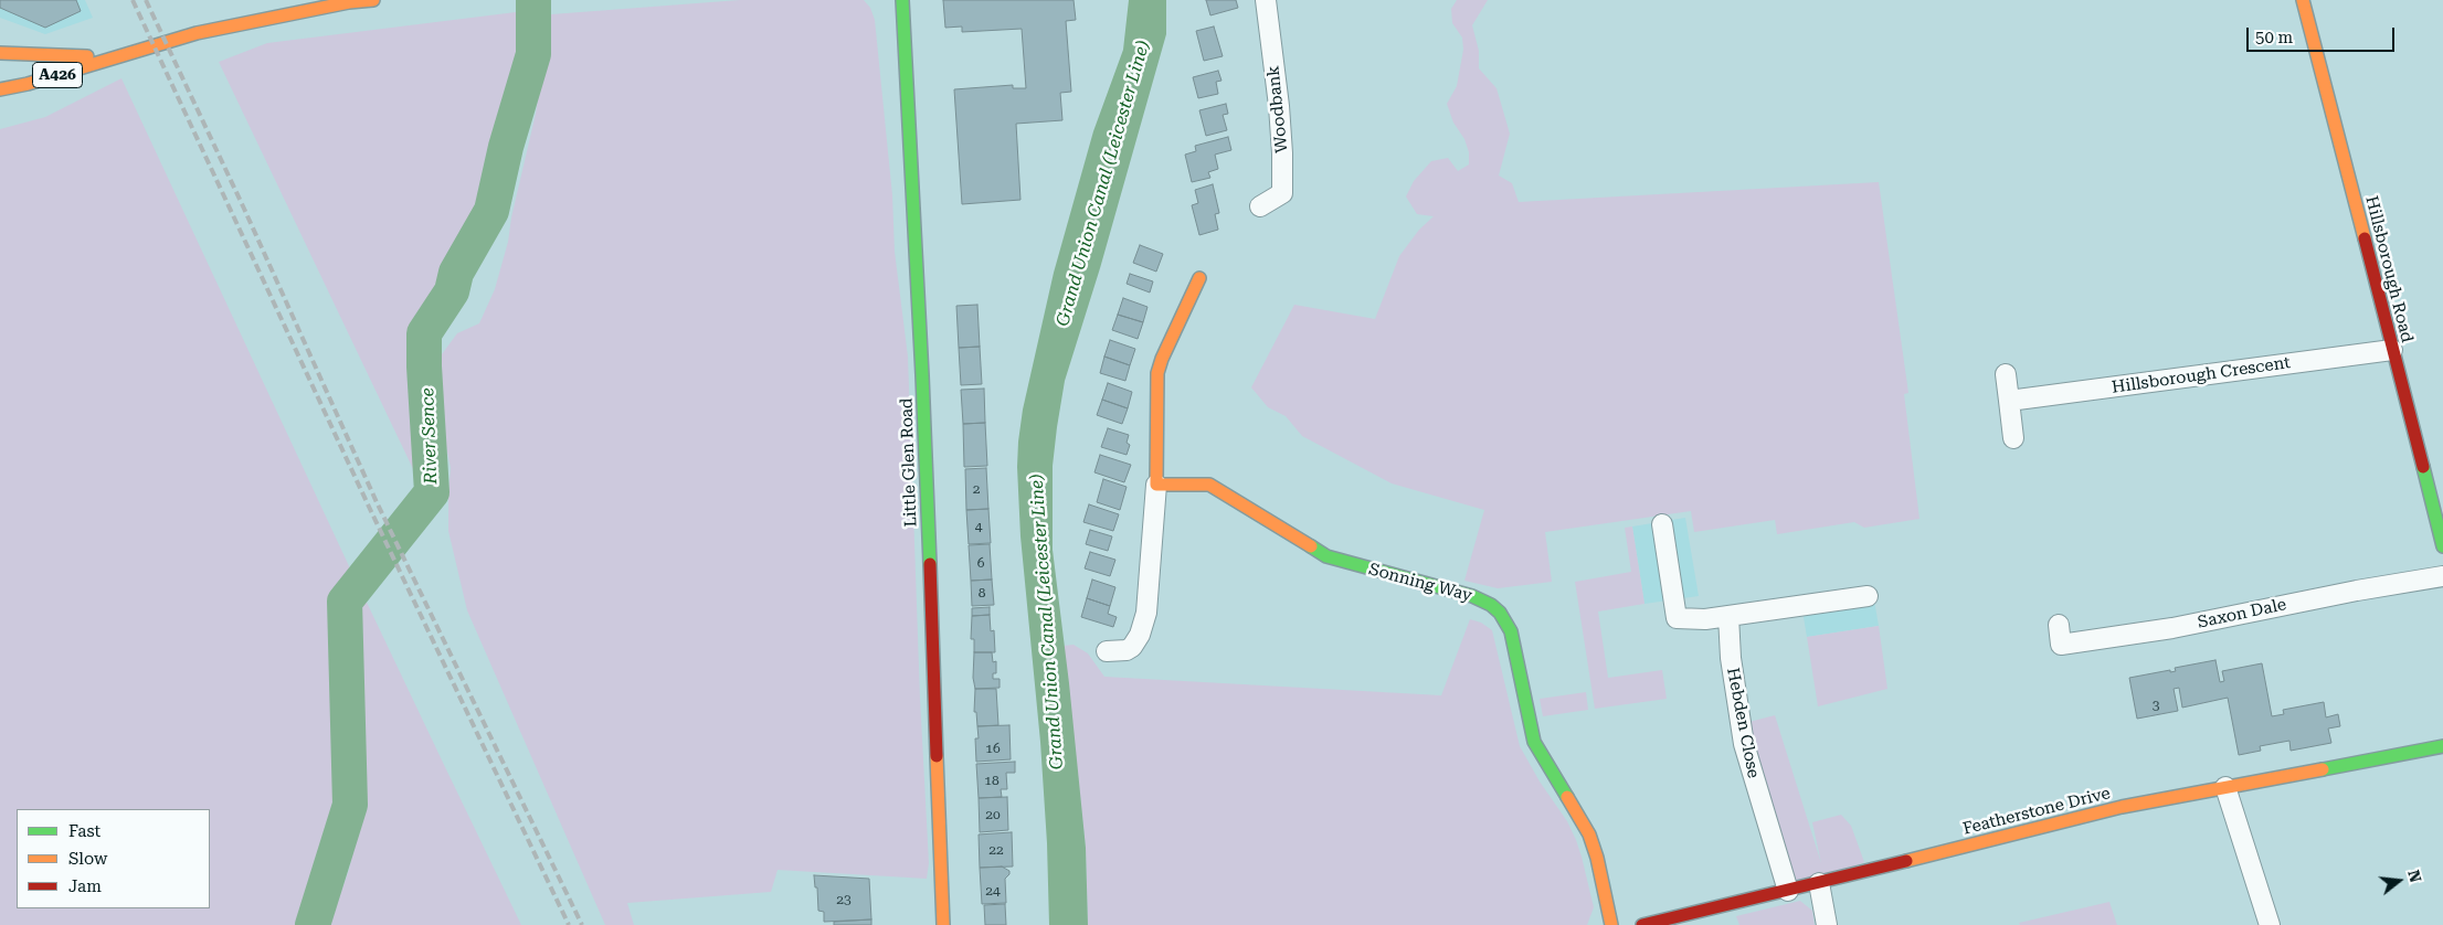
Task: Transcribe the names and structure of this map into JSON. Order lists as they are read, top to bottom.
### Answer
{
  "streets": {
    "street": [
      "A426",
      "Woodbank",
      "Hillsborough Road",
      "Hillsborough Crescent",
      "Little Glen Road",
      "Sonning Way",
      "Saxon Dale",
      "Hebden Close",
      "Featherstone Drive"
    ]
  },
  "crossings": [
    ["Hillsborough Road", "Hillsborough Crescent"],
    ["Hebden Close", "Featherstone Drive"]
  ],
  "water": ["Grand Union Canal (Leicester Line)", "River Sence"],
  "house_numbers": [
    "2",
    "4",
    "6",
    "8",
    "3",
    "16",
    "18",
    "20",
    "22",
    "24",
    "23"
  ],
  "legend": ["Fast", "Slow", "Jam"],
  "scale_bar": "50 m",
  "north": "right"
}
